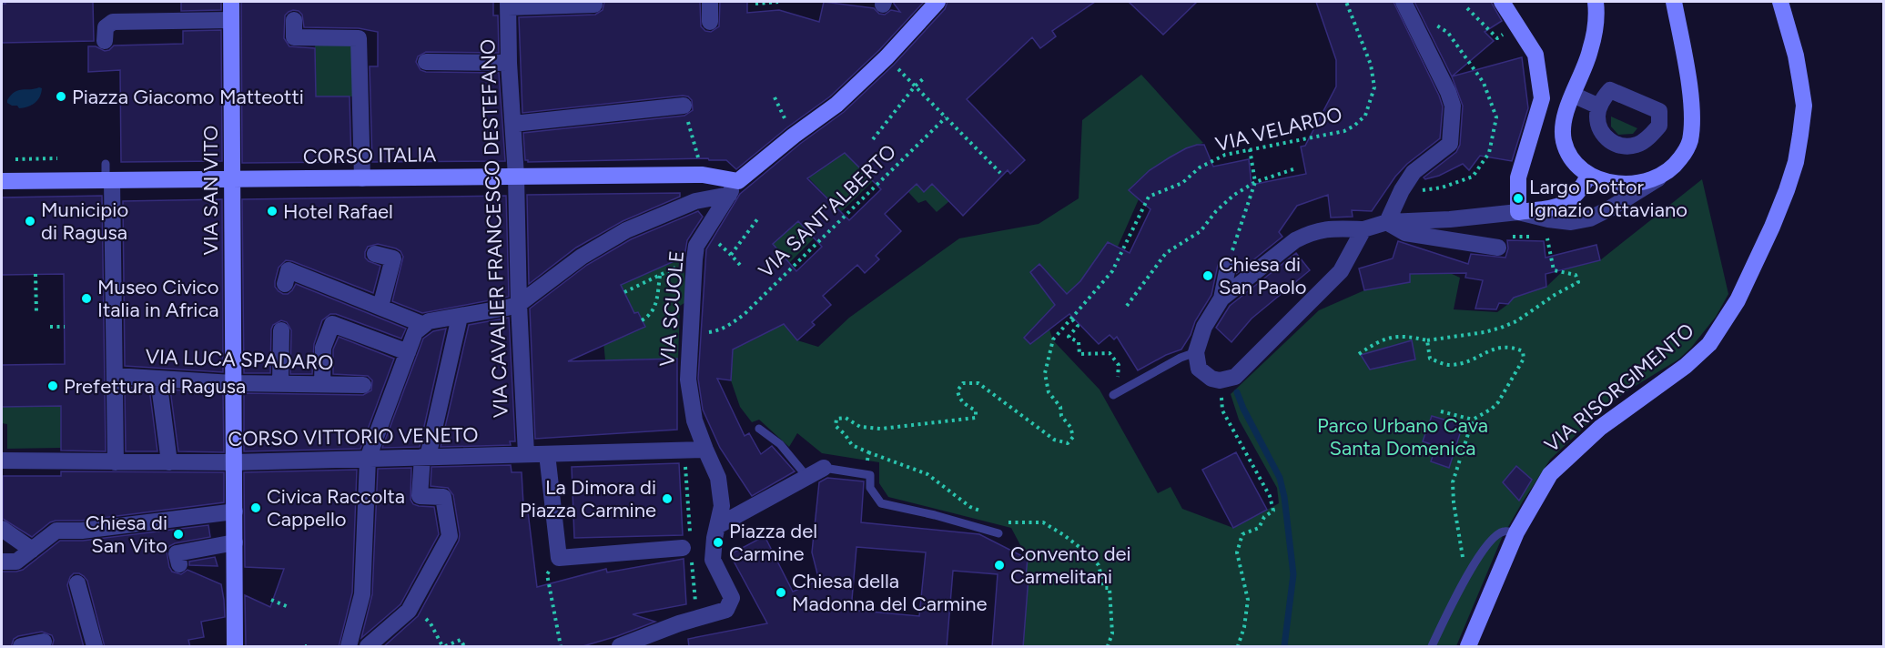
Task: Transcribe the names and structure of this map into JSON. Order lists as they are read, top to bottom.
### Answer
{
  "streets": {
    "street": [
      "CORSO ITALIA",
      "VIA SAN VITO",
      "VIA CAVALIER FRANCESCO DESTEFANO",
      "VIA SCUOLE",
      "VIA LUCA SPADARO",
      "VIA RISORGIMENTO",
      "CORSO VITTORIO VENETO"
    ],
    "path": ["VIA VELARDO", "VIA SANT'ALBERTO"]
  },
  "crossings": [
    ["CORSO ITALIA", "VIA SAN VITO"],
    ["CORSO ITALIA", "VIA CAVALIER FRANCESCO DESTEFANO"],
    ["CORSO ITALIA", "VIA SCUOLE"],
    ["VIA SAN VITO", "VIA LUCA SPADARO"],
    ["VIA SAN VITO", "CORSO VITTORIO VENETO"],
    ["VIA CAVALIER FRANCESCO DESTEFANO", "CORSO VITTORIO VENETO"],
    ["VIA SCUOLE", "CORSO VITTORIO VENETO"]
  ],
  "parks": ["Parco Urbano Cava Santa Domenica"],
  "places": [
    "Piazza Giacomo Matteotti",
    "Largo Dottor Ignazio Ottaviano",
    "Hotel Rafael",
    "Municipio di Ragusa",
    "Chiesa di San Paolo",
    "Museo Civico Italia in Africa",
    "Prefettura di Ragusa",
    "La Dimora di Piazza Carmine",
    "Civica Raccolta Cappello",
    "Chiesa di San Vito",
    "Piazza del Carmine",
    "Convento dei Carmelitani",
    "Chiesa della Madonna del Carmine"
  ]
}
